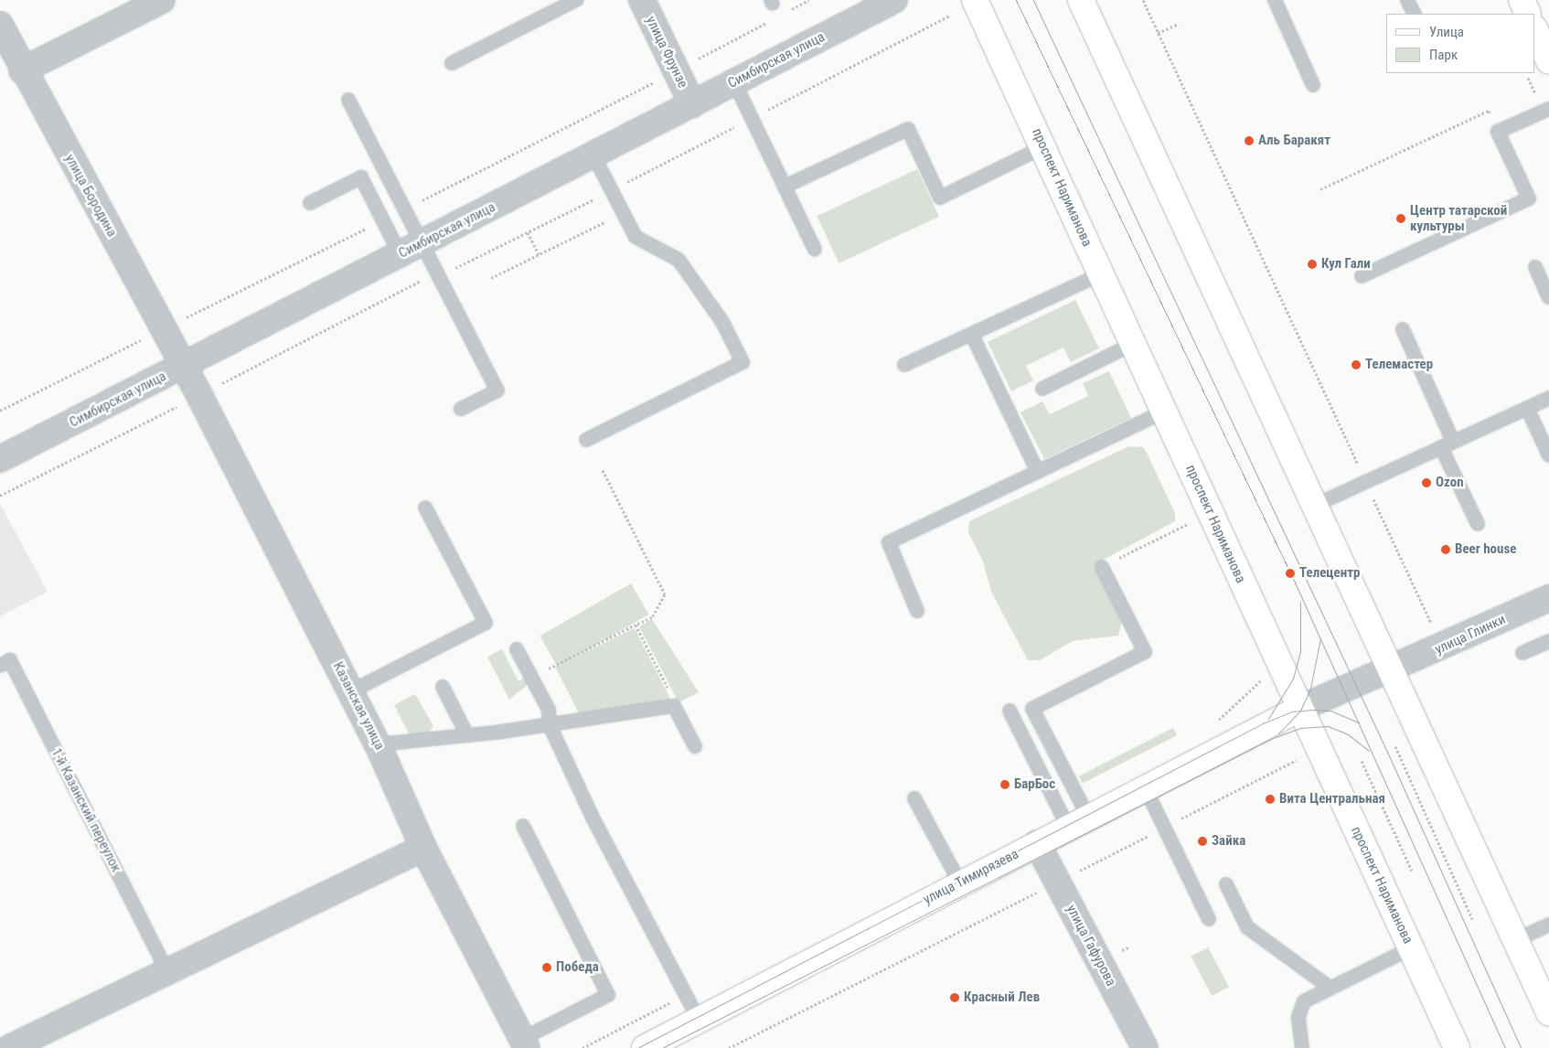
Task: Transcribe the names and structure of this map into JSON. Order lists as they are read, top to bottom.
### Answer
{
  "streets": {
    "main road": ["проспект Нариманова", "улица Тимирязева"],
    "street": [
      "улица Фрунзе",
      "Симбирская улица",
      "улица Бородина",
      "улица Глинки",
      "Казанская улица",
      "улица Гафурова"
    ],
    "lane": ["1-й Казанский переулок"]
  },
  "crossings": [
    ["улица Фрунзе", "Симбирская улица"],
    ["Симбирская улица", "улица Бородина"],
    ["Симбирская улица", "Казанская улица"],
    ["проспект Нариманова", "улица Глинки"],
    ["проспект Нариманова", "улица Тимирязева"],
    ["улица Бородина", "Казанская улица"],
    ["улица Глинки", "улица Тимирязева"],
    ["улица Тимирязева", "улица Гафурова"]
  ],
  "places": [
    "Аль Баракят",
    "Центр татарской культуры",
    "Кул Гали",
    "Телемастер",
    "Ozon",
    "Beer house",
    "Телецентр",
    "БарБос",
    "Вита Центральная",
    "Зайка",
    "Победа",
    "Красный Лев"
  ],
  "legend": ["Улица", "Парк"]
}
